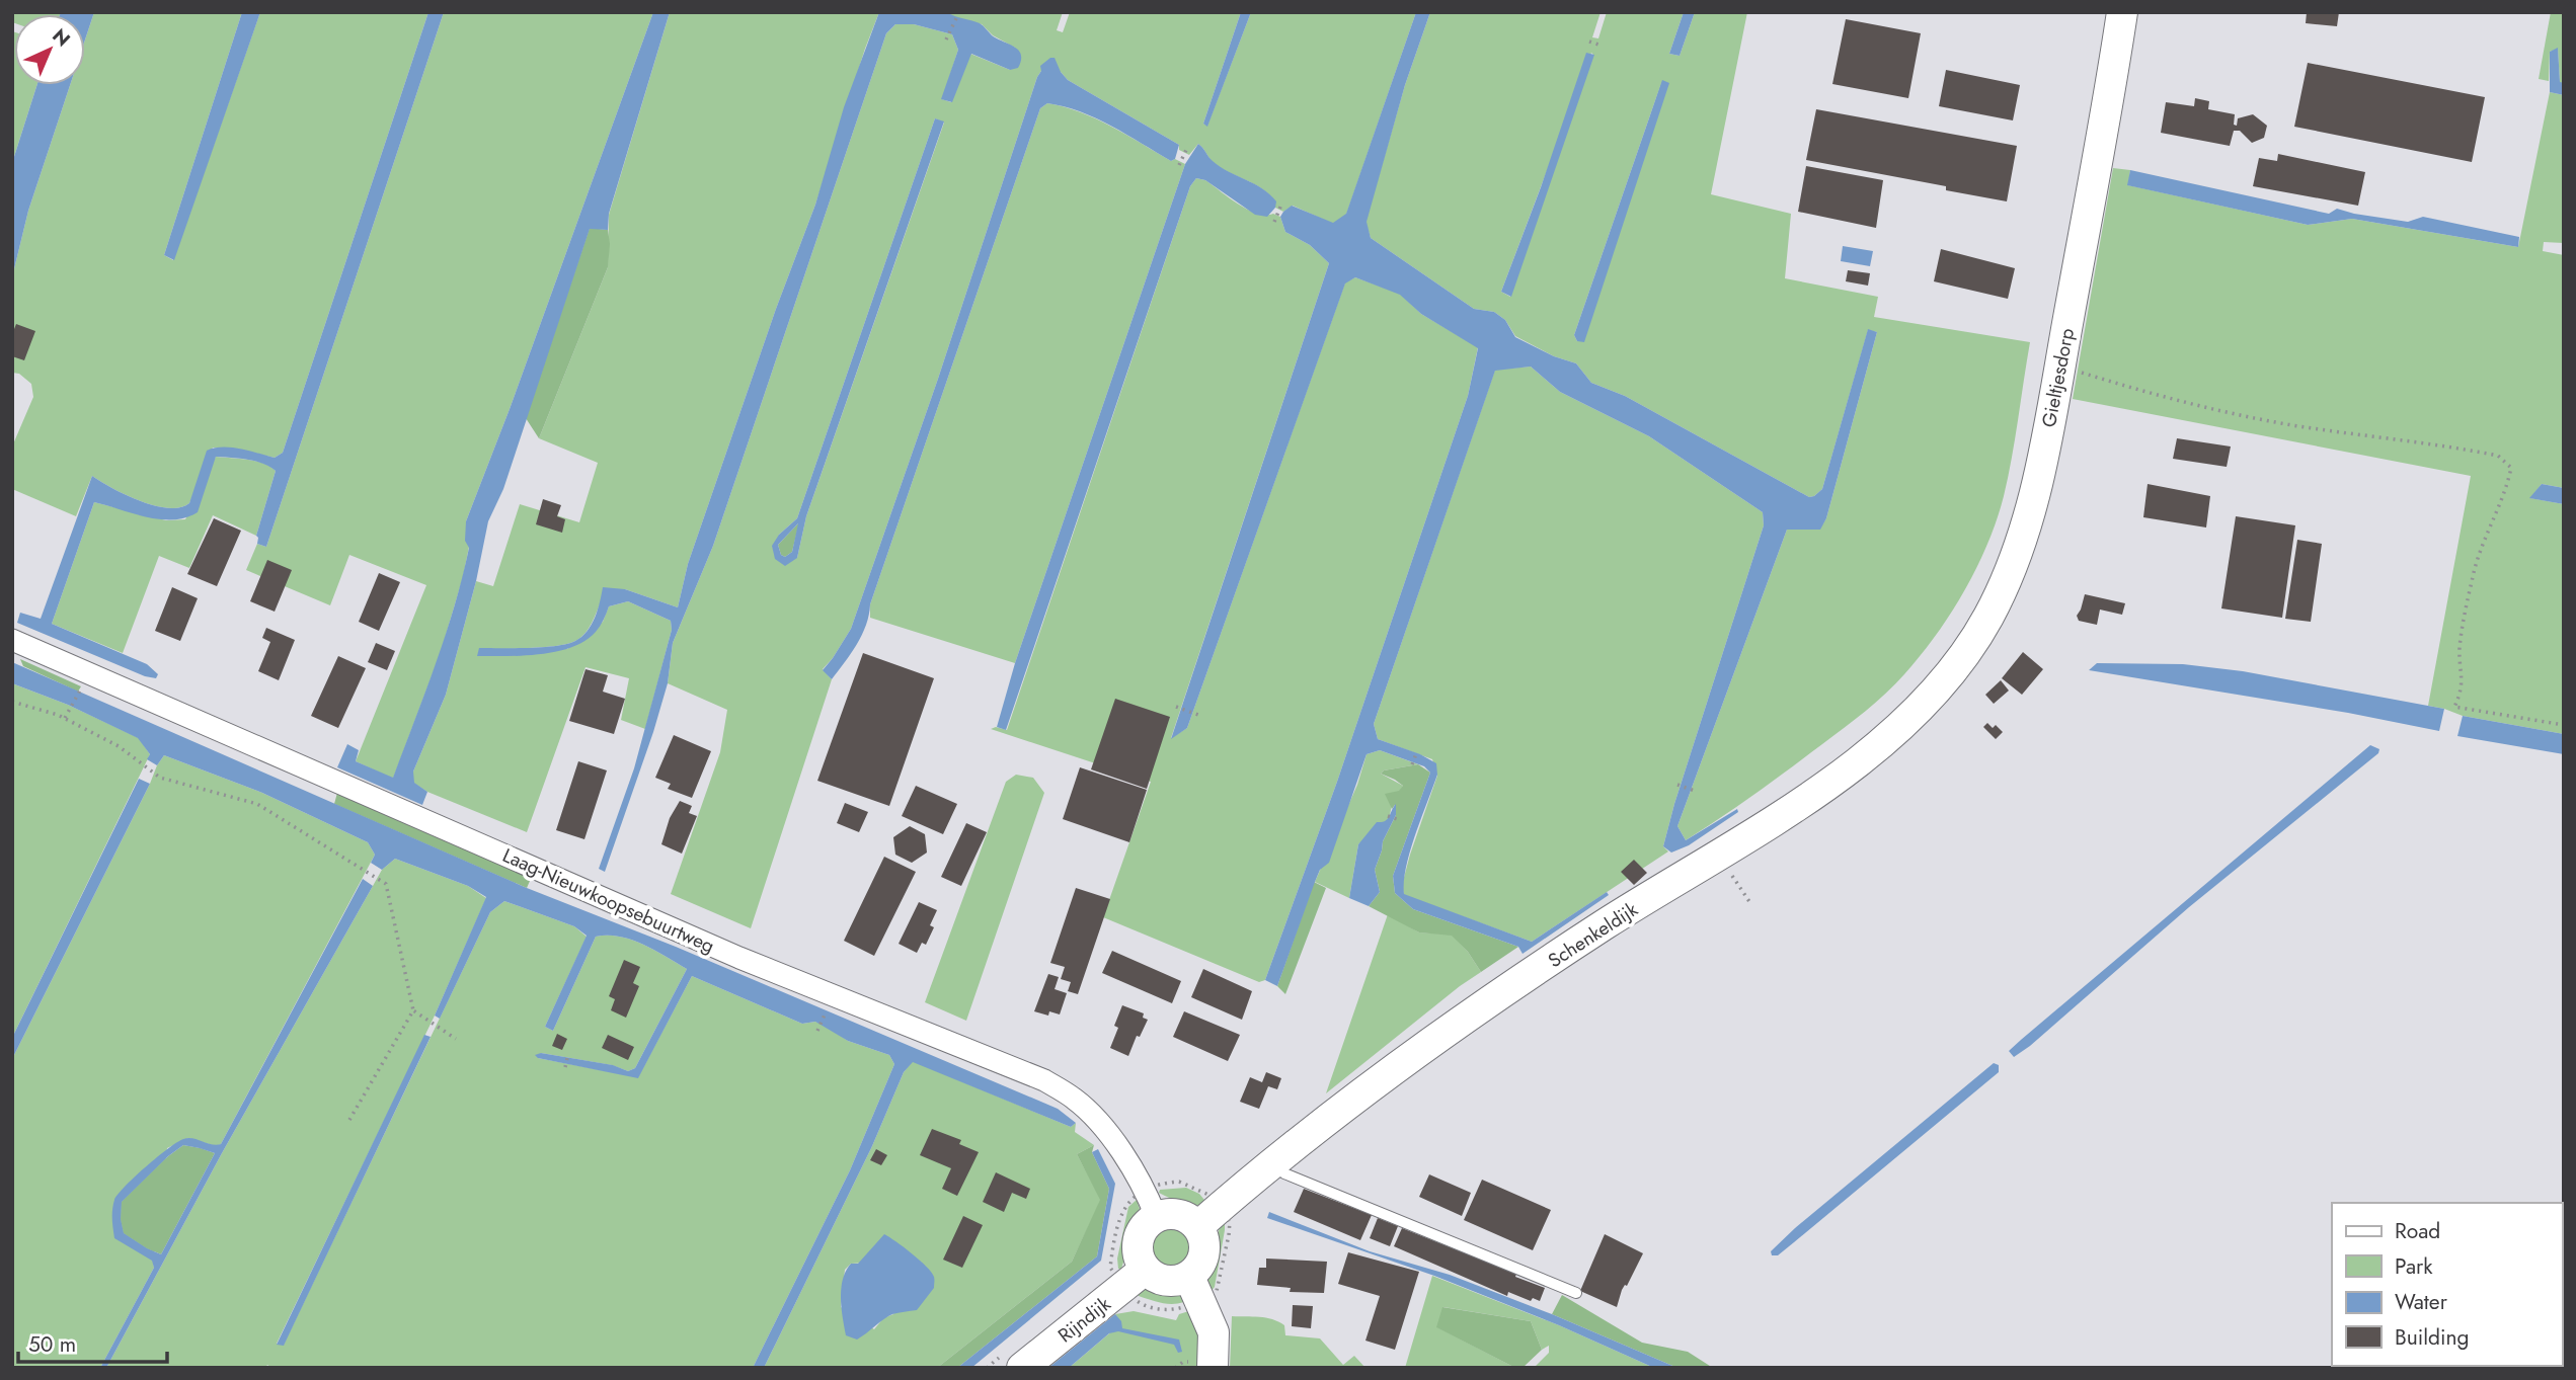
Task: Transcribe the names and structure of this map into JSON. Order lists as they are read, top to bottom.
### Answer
{
  "streets": {
    "street": [
      "Gieltjesdorp",
      "Laag-Nieuwkoopsebuurtweg",
      "Schenkeldijk",
      "Rijndijk"
    ]
  },
  "crossings": [
    ["Gieltjesdorp", "Schenkeldijk"]
  ],
  "legend": [
    "Road",
    "Park",
    "Water",
    "Building"
  ],
  "scale_bar": "50 m",
  "north": "top right"
}
